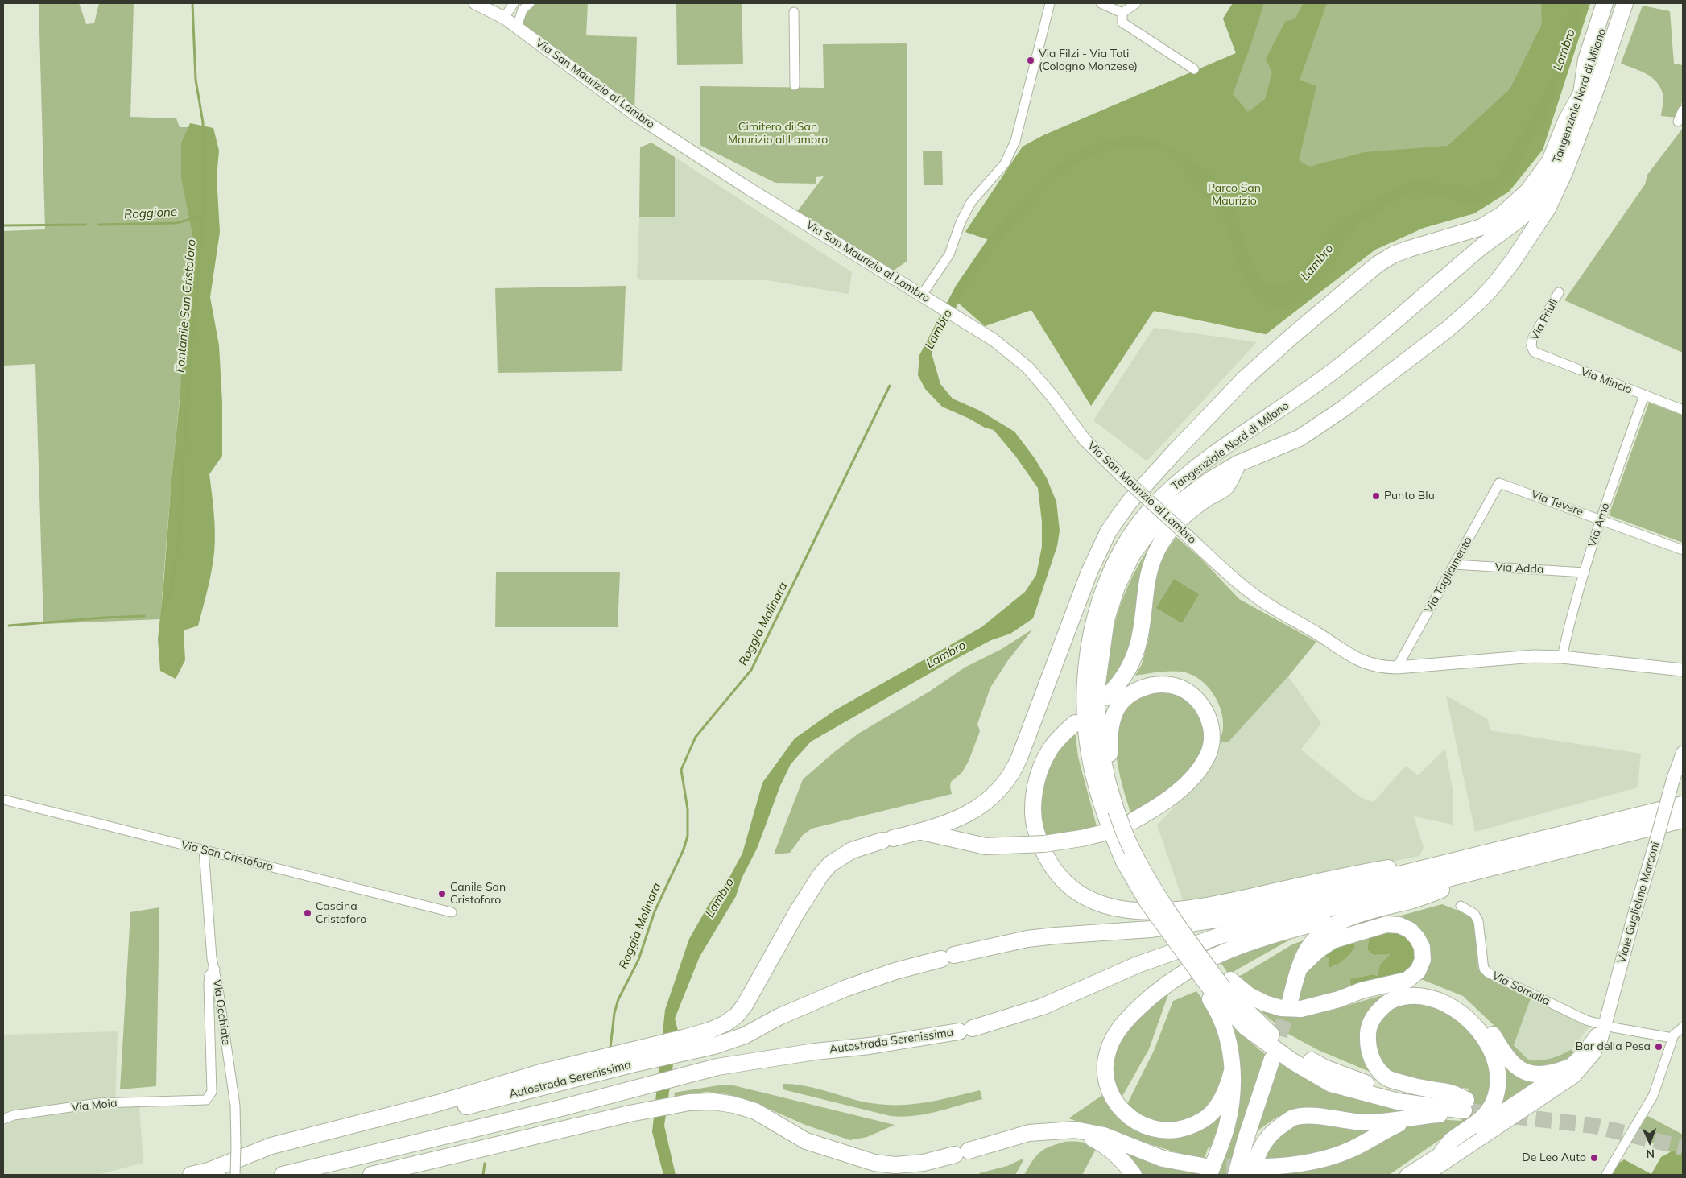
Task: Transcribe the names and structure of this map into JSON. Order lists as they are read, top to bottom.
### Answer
{
  "streets": {
    "highway": ["Tangenziale Nord di Milano", "Autostrada Serenissima"],
    "main road": ["Via San Maurizio al Lambro", "Viale Guglielmo Marconi"],
    "street": [
      "Via Friuli",
      "Via Mincio",
      "Via Tevere",
      "Via Arno",
      "Via Adda",
      "Via Tagliamento",
      "Via San Cristoforo",
      "Via Somalia",
      "Via Occhiate",
      "Via Moia"
    ]
  },
  "crossings": [
    ["Via San Maurizio al Lambro", "Via Arno"],
    ["Via San Maurizio al Lambro", "Via Tagliamento"],
    ["Via Friuli", "Via Mincio"],
    ["Via Mincio", "Via Arno"],
    ["Via Tevere", "Via Arno"],
    ["Via Tevere", "Via Tagliamento"],
    ["Via Arno", "Via Adda"],
    ["Via Adda", "Via Tagliamento"],
    ["Via San Cristoforo", "Via Occhiate"],
    ["Viale Guglielmo Marconi", "Via Somalia"],
    ["Via Occhiate", "Via Moia"]
  ],
  "water": [
    "Lambro",
    "Roggione",
    "Fontanile San Cristoforo",
    "Roggia Molinara"
  ],
  "parks": ["Cimitero di San Maurizio al Lambro", "Parco San Maurizio"],
  "places": [
    "Via Filzi - Via Toti (Cologno Monzese)",
    "Punto Blu",
    "Canile San Cristoforo",
    "Cascina Cristoforo",
    "Bar della Pesa",
    "De Leo Auto"
  ],
  "north": "bottom"
}
